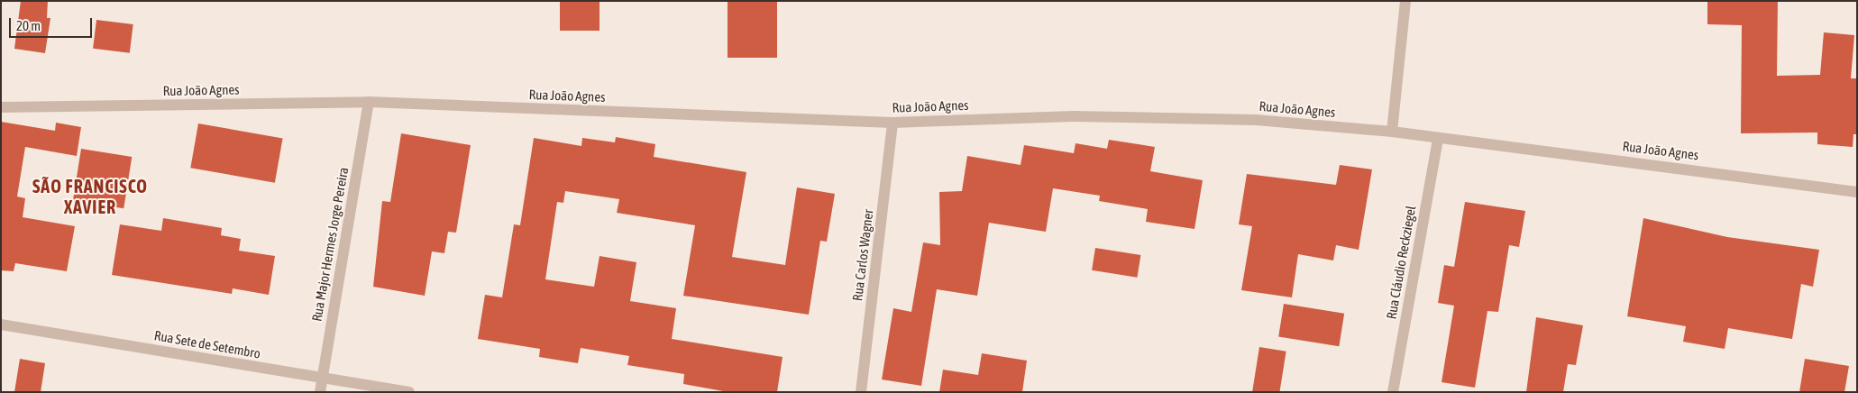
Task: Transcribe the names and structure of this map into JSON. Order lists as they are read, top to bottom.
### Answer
{
  "streets": {
    "street": [
      "Rua João Agnes",
      "Rua Major Hermes Jorge Pereira",
      "Rua Carlos Wagner",
      "Rua Cláudio Reckziegel",
      "Rua Sete de Setembro"
    ]
  },
  "crossings": [
    ["Rua João Agnes", "Rua Major Hermes Jorge Pereira"],
    ["Rua João Agnes", "Rua Carlos Wagner"],
    ["Rua João Agnes", "Rua Cláudio Reckziegel"],
    ["Rua Major Hermes Jorge Pereira", "Rua Sete de Setembro"]
  ],
  "districts": ["SÃO FRANCISCO XAVIER"],
  "scale_bar": "20 m"
}
